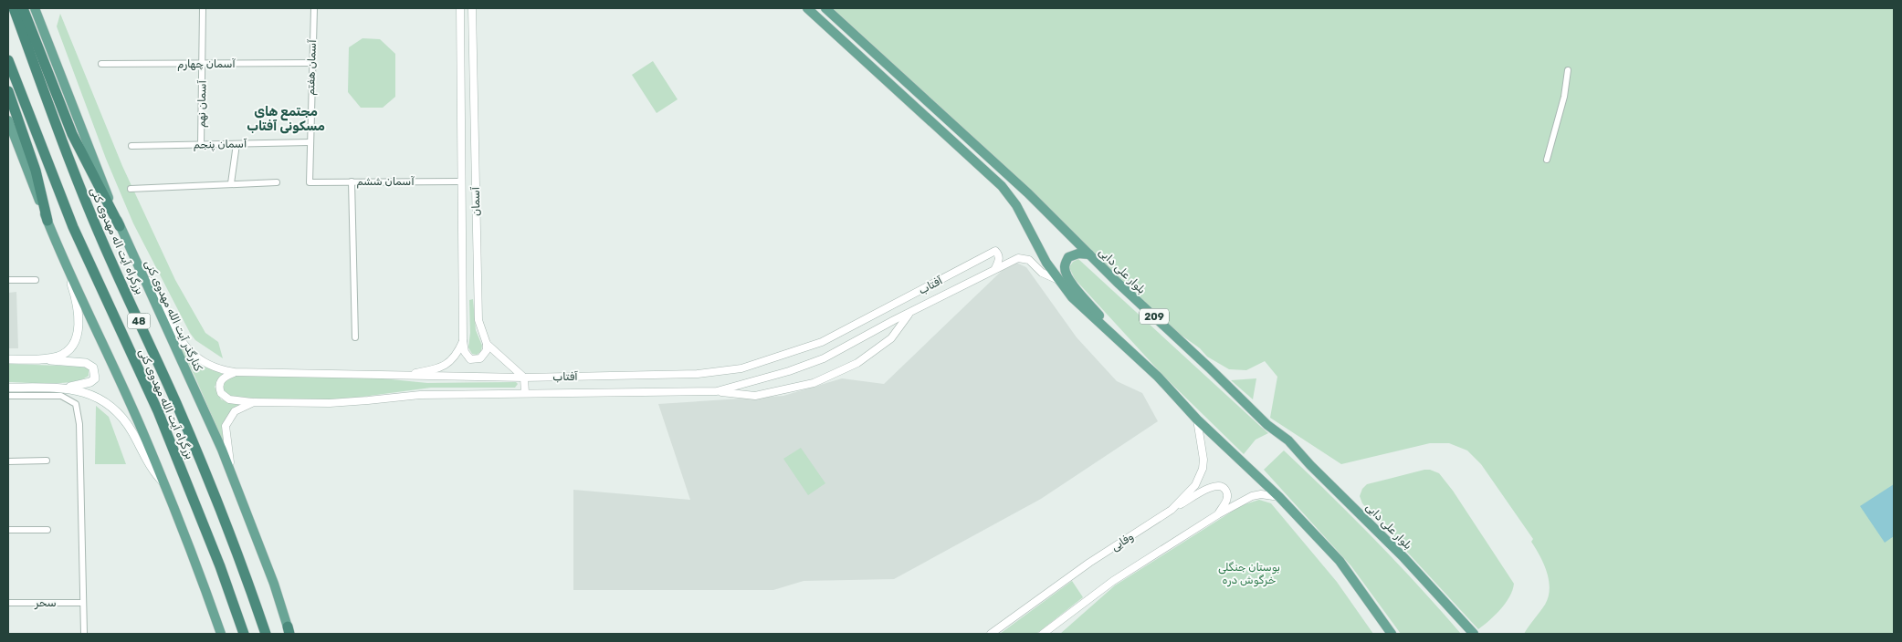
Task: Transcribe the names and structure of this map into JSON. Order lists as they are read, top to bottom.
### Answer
{
  "streets": {
    "highway": ["بزرگراه آیت اله مهدوی کنی", "48", "بزرگراه آیت الله مهدوی کنی"],
    "main road": ["بلوار علی دایی", "کنارگذر آیت الله مهدوی کنی", "209"],
    "street": [
      "آسمان چهارم",
      "آسمان هفتم",
      "آسمان نهم",
      "آسمان پنجم",
      "آسمان ششم",
      "آسمان",
      "آفتاب",
      "وفایی",
      "سحر"
    ]
  },
  "crossings": [
    ["آسمان چهارم", "آسمان هفتم"],
    ["آسمان چهارم", "آسمان نهم"],
    ["آسمان هفتم", "آسمان پنجم"],
    ["آسمان هفتم", "آسمان ششم"],
    ["آسمان نهم", "آسمان پنجم"],
    ["آسمان ششم", "آسمان"],
    ["آسمان", "آفتاب"],
    ["آفتاب", "کنارگذر آیت الله مهدوی کنی"]
  ],
  "districts": ["مجتمع های مسکونی آفتاب"],
  "parks": ["بوستان جنگلی خرگوش دره"]
}
